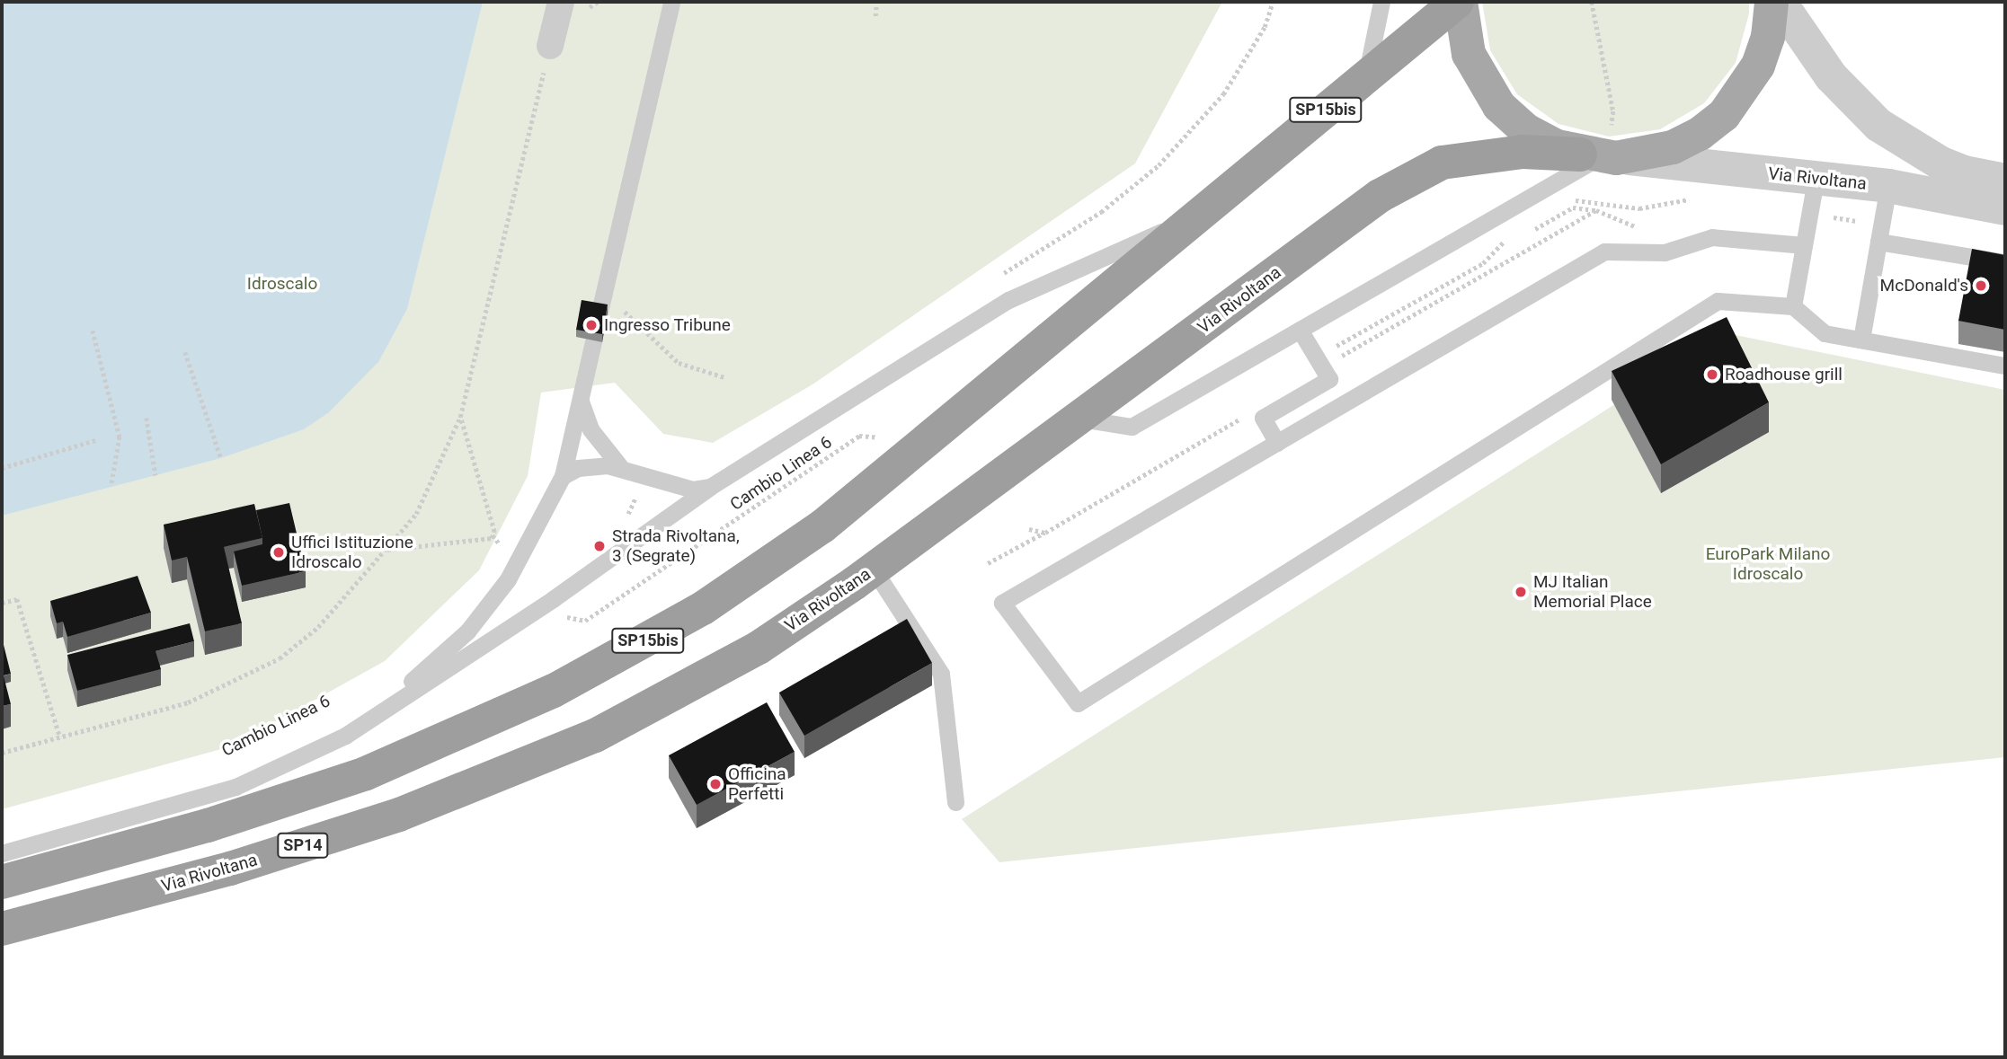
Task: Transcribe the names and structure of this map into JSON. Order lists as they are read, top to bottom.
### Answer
{
  "streets": {
    "highway": ["SP15bis", "Via Rivoltana", "SP14"],
    "path": ["Cambio Linea 6"]
  },
  "parks": ["Idroscalo", "EuroPark Milano Idroscalo"],
  "places": [
    "McDonald's",
    "Ingresso Tribune",
    "Roadhouse grill",
    "Strada Rivoltana, 3 (Segrate)",
    "Uffici Istituzione Idroscalo",
    "MJ Italian Memorial Place",
    "Officina Perfetti"
  ]
}
